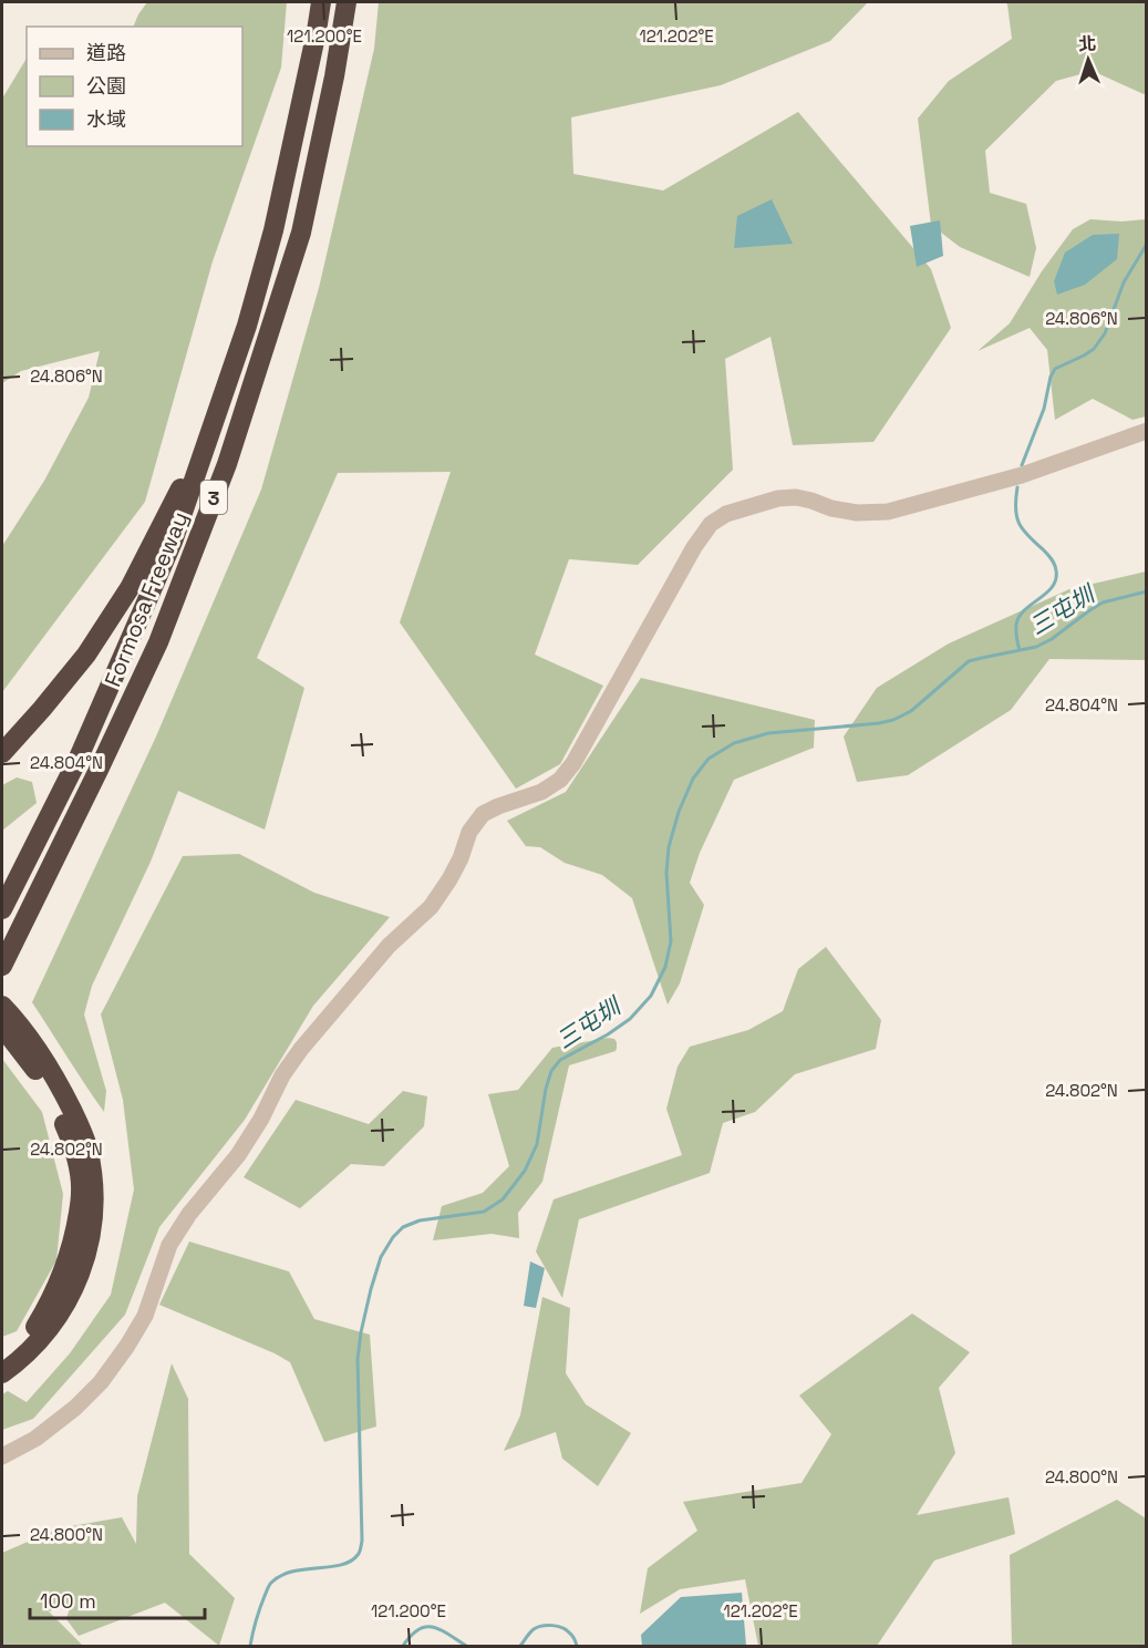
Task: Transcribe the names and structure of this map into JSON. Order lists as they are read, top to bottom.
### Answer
{
  "streets": {
    "highway": ["3", "Formosa Freeway"]
  },
  "water": ["三屯圳"],
  "legend": ["道路", "公園", "水域"],
  "scale_bar": "100 m",
  "north": "top",
  "coordinates": [
    "121.200°E",
    "121.202°E",
    "24.806°N",
    "24.804°N",
    "24.802°N",
    "24.800°N"
  ]
}
